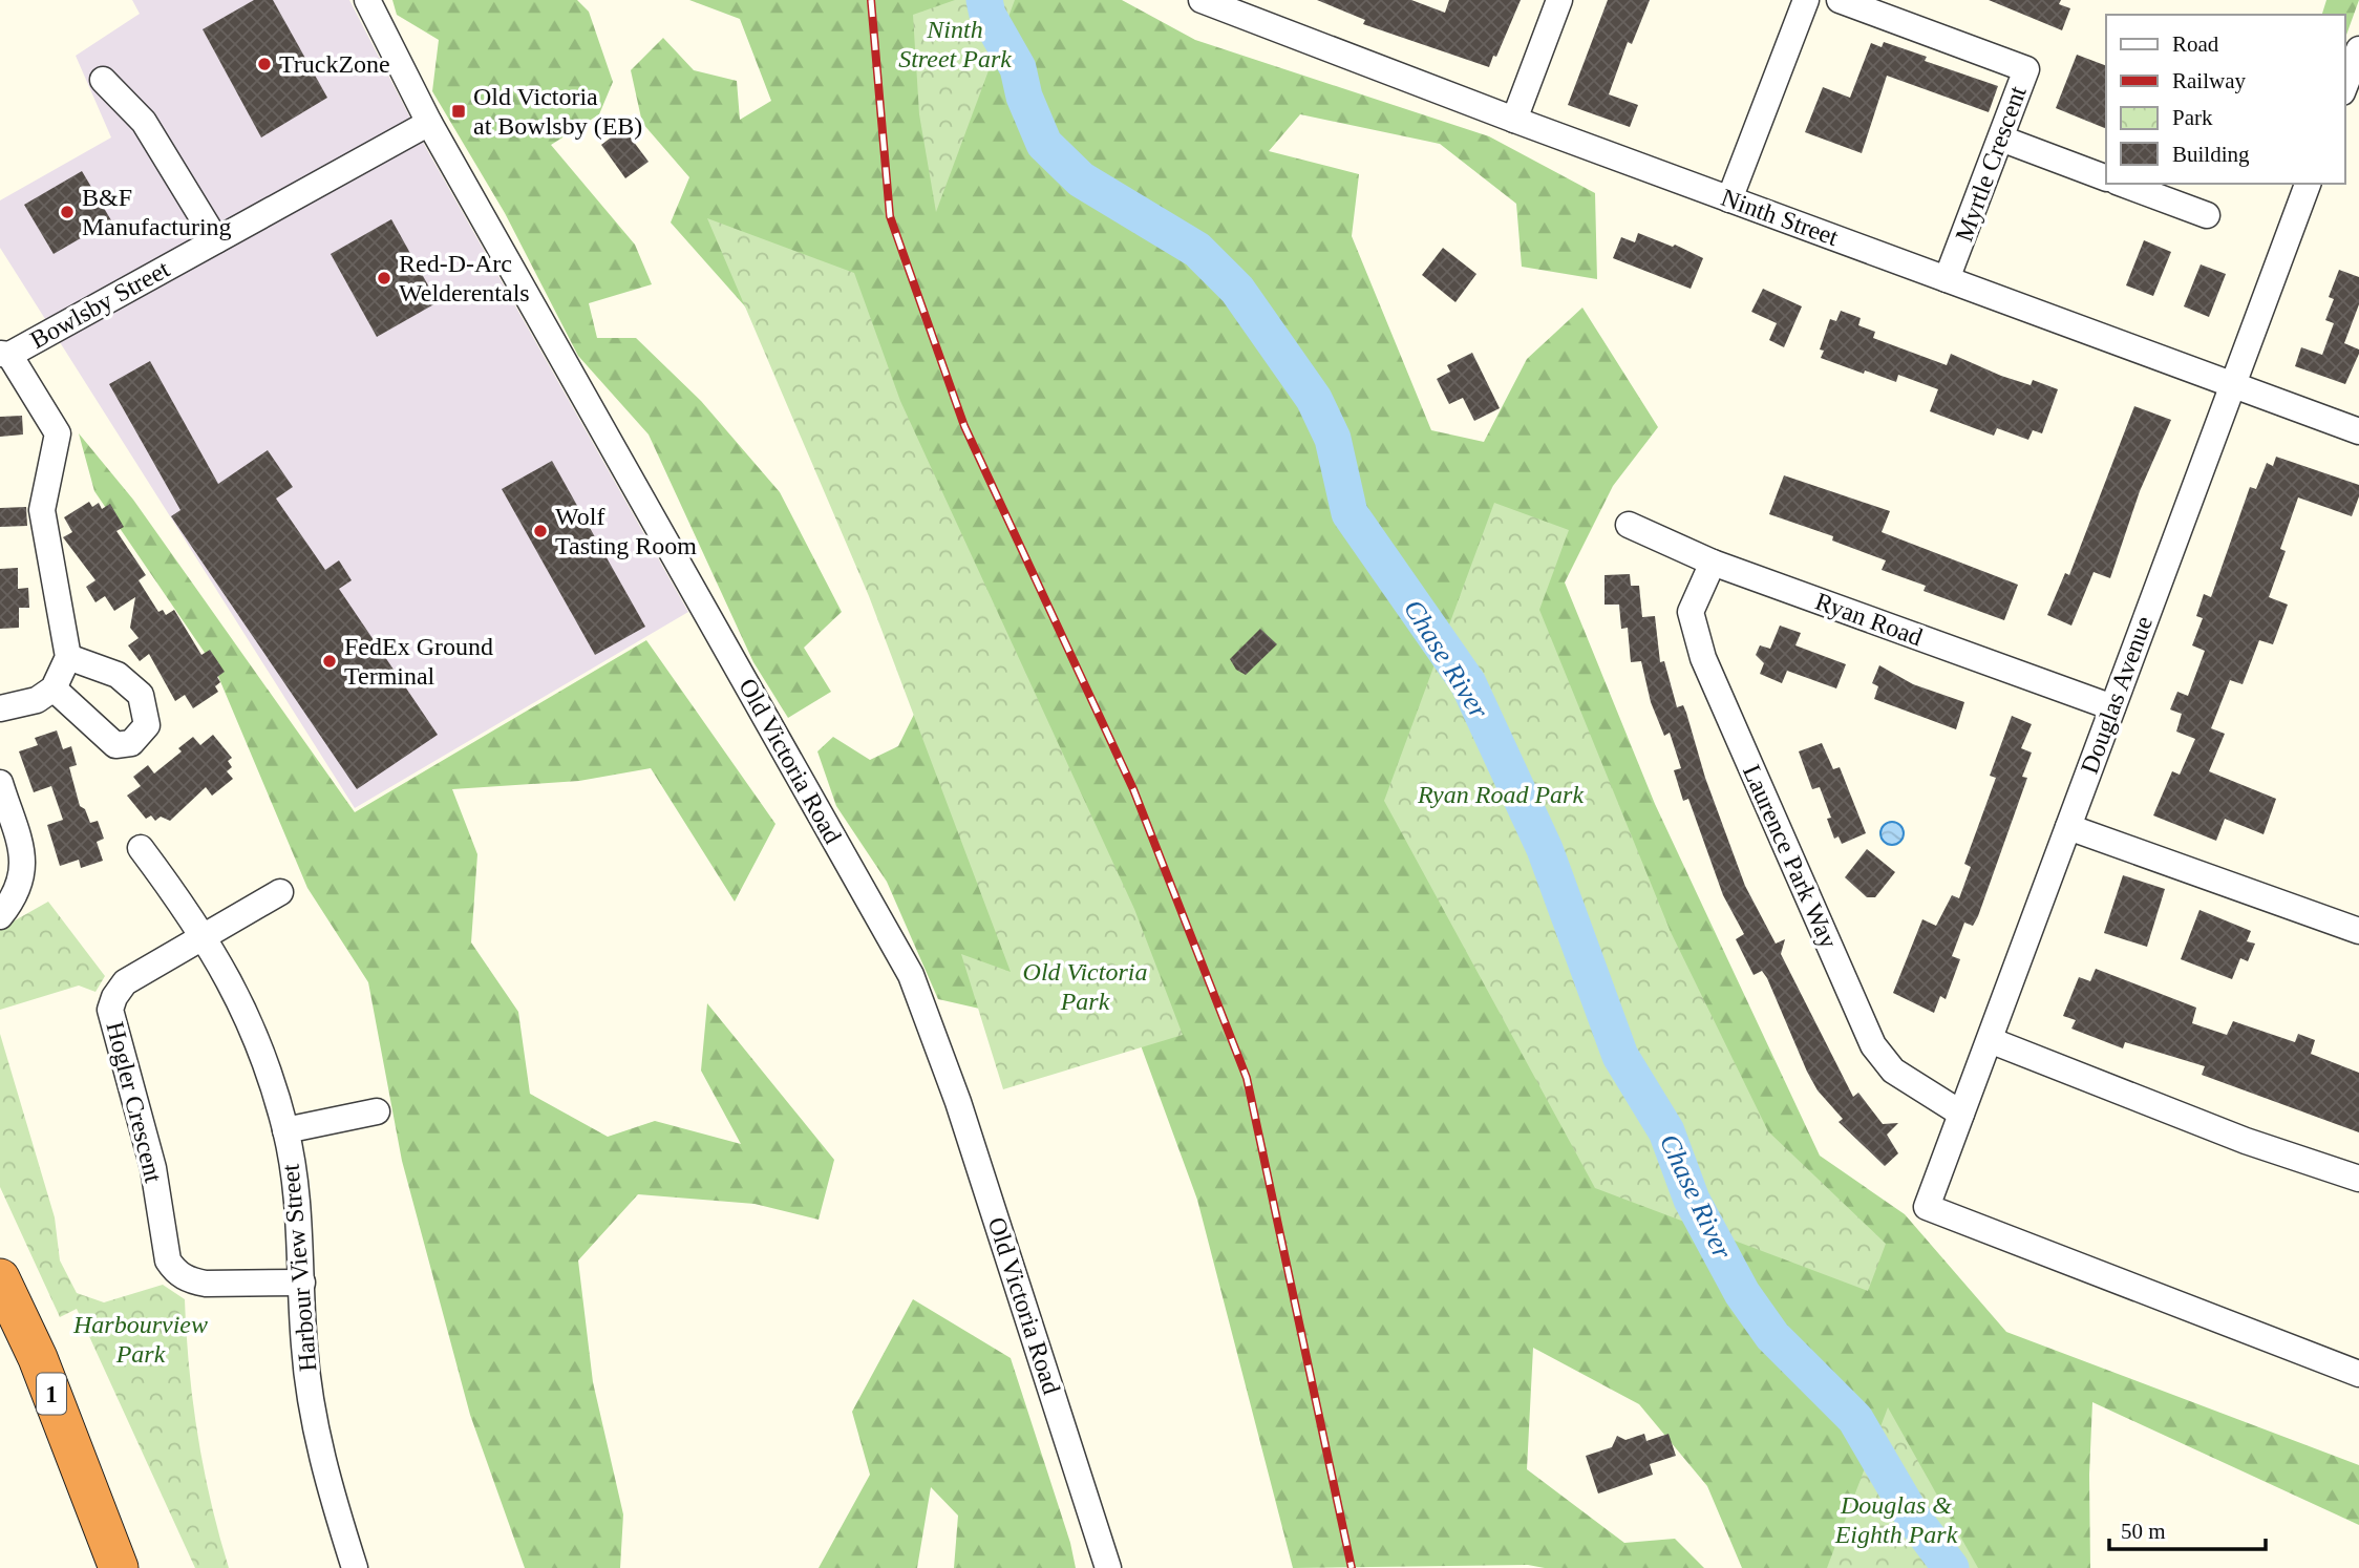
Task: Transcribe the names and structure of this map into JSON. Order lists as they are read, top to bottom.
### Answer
{
  "streets": {
    "highway": ["1"],
    "street": [
      "Myrtle Crescent",
      "Ninth Street",
      "Bowlsby Street",
      "Ryan Road",
      "Douglas Avenue",
      "Old Victoria Road",
      "Laurence Park Way",
      "Hogler Crescent",
      "Harbour View Street"
    ]
  },
  "crossings": [
    ["Myrtle Crescent", "Ninth Street"],
    ["Ninth Street", "Douglas Avenue"],
    ["Bowlsby Street", "Old Victoria Road"],
    ["Ryan Road", "Douglas Avenue"],
    ["Ryan Road", "Laurence Park Way"],
    ["Douglas Avenue", "Laurence Park Way"],
    ["Hogler Crescent", "Harbour View Street"]
  ],
  "water": ["Chase River"],
  "parks": [
    "Ninth Street Park",
    "Ryan Road Park",
    "Old Victoria Park",
    "Harbourview Park",
    "Douglas & Eighth Park"
  ],
  "places": {
    "other": [
      "TruckZone",
      "B&F Manufacturing",
      "Red-D-Arc Welderentals",
      "Wolf Tasting Room",
      "FedEx Ground Terminal"
    ],
    "transit": ["Old Victoria at Bowlsby (EB)"]
  },
  "legend": [
    "Road",
    "Railway",
    "Park",
    "Building"
  ],
  "scale_bar": "50 m"
}
